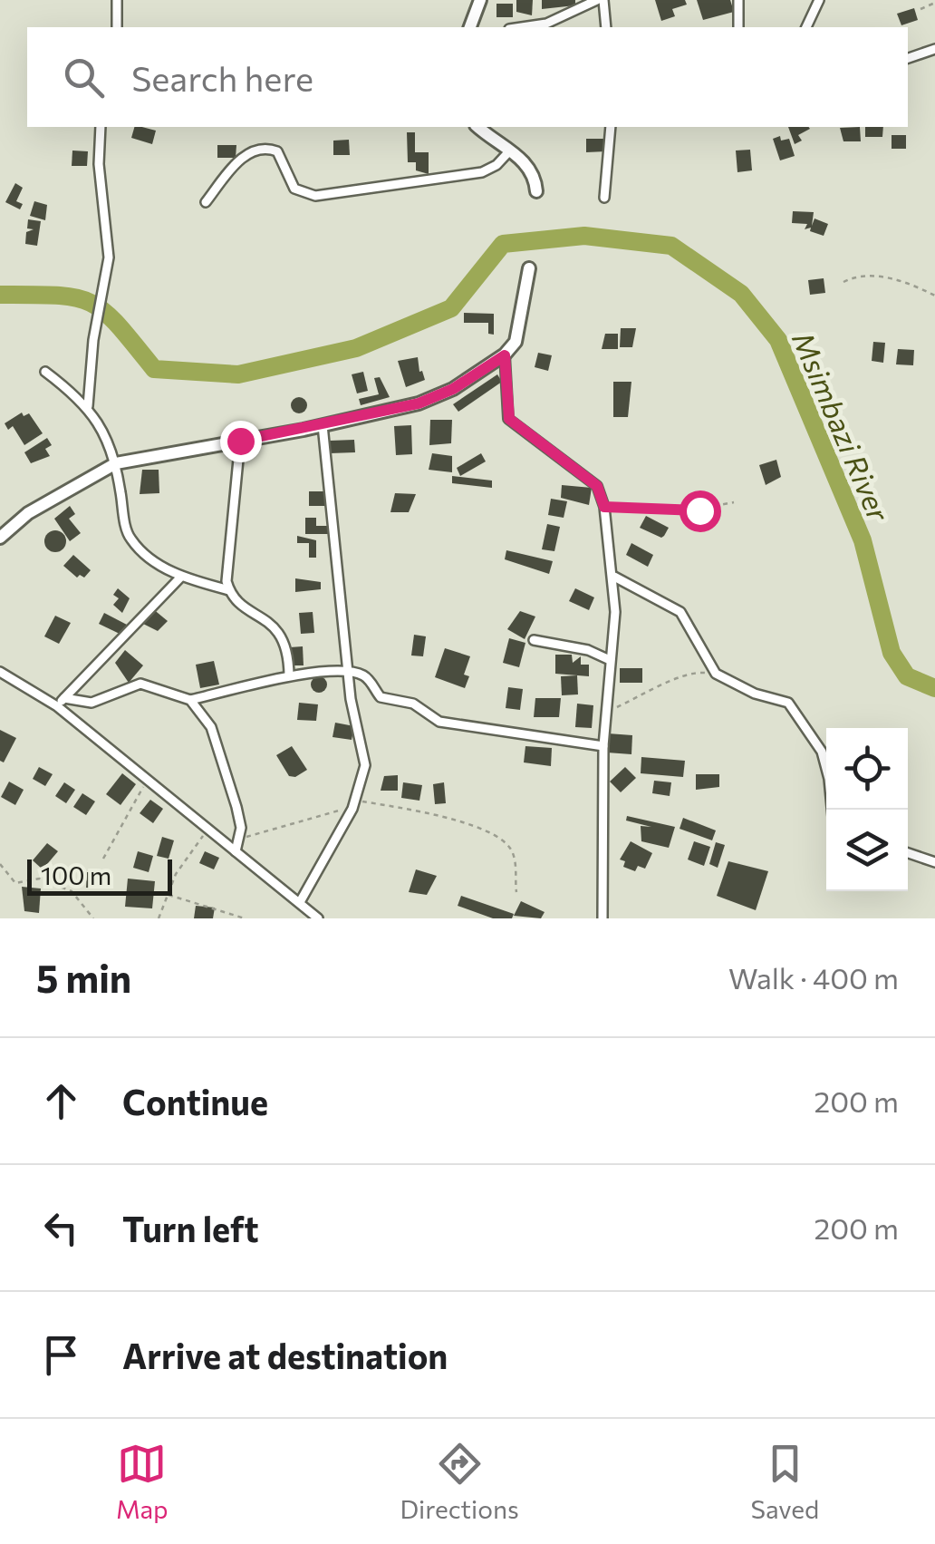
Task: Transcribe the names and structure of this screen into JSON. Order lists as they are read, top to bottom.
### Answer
{
  "water": ["Msimbazi River"],
  "scale_bar": "100 m",
  "page": {
    "search": "Search here",
    "scale": "100 m",
    "heading": ["5 min", "Walk · 400 m"],
    "list": [
      ["Continue", "200 m"],
      ["Turn left", "200 m"],
      "Arrive at destination"
    ],
    "nav": ["Map", "Directions", "Saved"]
  }
}
